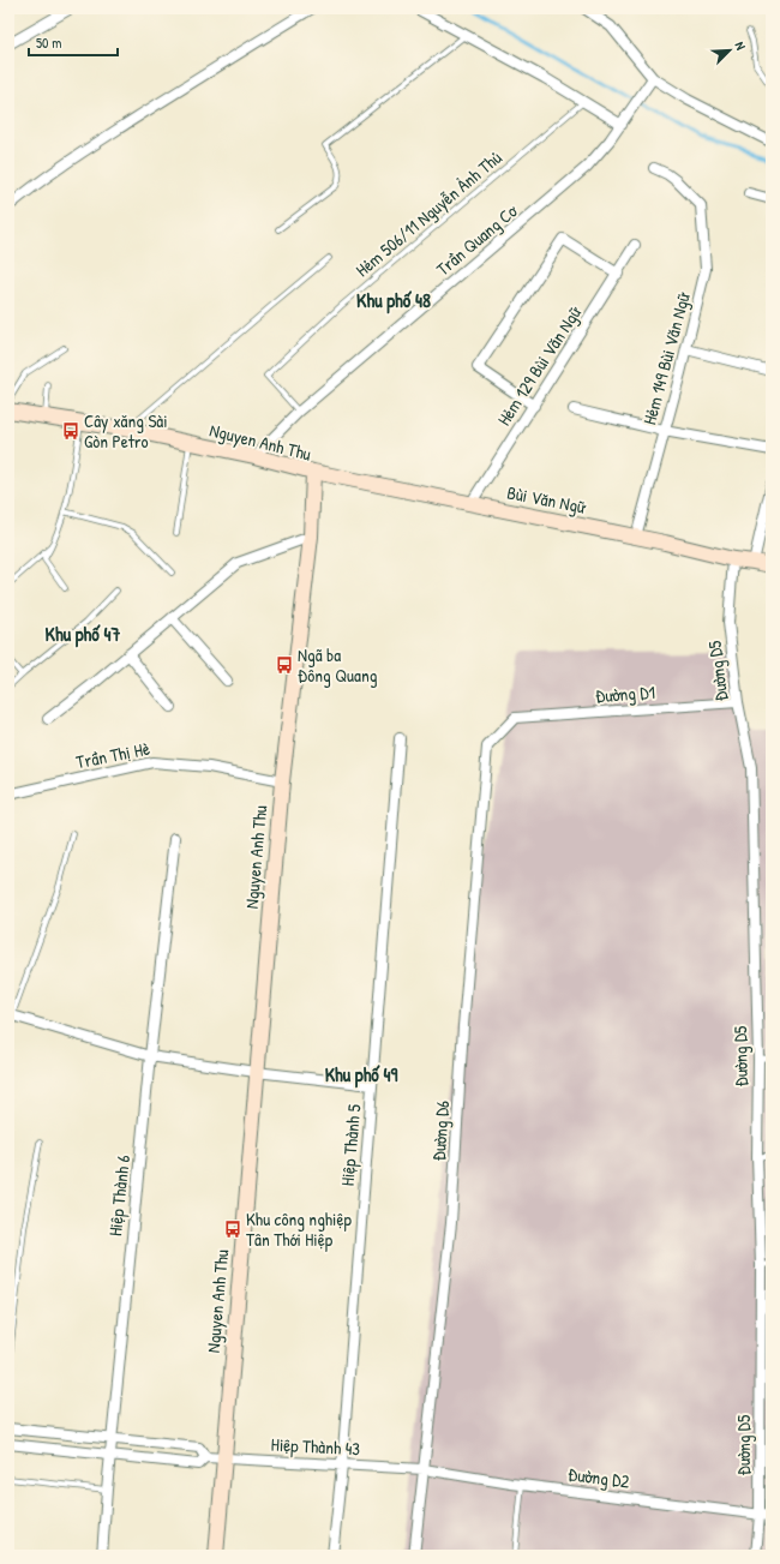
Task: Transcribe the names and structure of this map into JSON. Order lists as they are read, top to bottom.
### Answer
{
  "streets": {
    "main road": ["Nguyen Anh Thu", "Bùi Văn Ngữ"],
    "street": [
      "Trần Quang Cơ",
      "Hẻm 149 Bùi Văn Ngữ",
      "Hẻm 129 Bùi Văn Ngữ",
      "Đường D5",
      "Đường D1",
      "Trần Thị Hè",
      "Đường D6",
      "Hiệp Thành 5",
      "Hiệp Thành 6",
      "Hiệp Thành 43",
      "Đường D2"
    ],
    "lane": ["Hẻm 506/11 Nguyễn Ảnh Thủ"]
  },
  "crossings": [
    ["Hẻm 506/11 Nguyễn Ảnh Thủ", "Trần Quang Cơ"],
    ["Trần Quang Cơ", "Nguyen Anh Thu"],
    ["Hẻm 149 Bùi Văn Ngữ", "Bùi Văn Ngữ"],
    ["Hẻm 129 Bùi Văn Ngữ", "Bùi Văn Ngữ"],
    ["Nguyen Anh Thu", "Bùi Văn Ngữ"],
    ["Nguyen Anh Thu", "Trần Thị Hè"],
    ["Nguyen Anh Thu", "Hiệp Thành 43"],
    ["Bùi Văn Ngữ", "Đường D5"],
    ["Đường D5", "Đường D1"],
    ["Đường D5", "Đường D2"],
    ["Đường D1", "Đường D6"],
    ["Đường D6", "Hiệp Thành 43"],
    ["Đường D6", "Đường D2"],
    ["Hiệp Thành 5", "Hiệp Thành 43"],
    ["Hiệp Thành 6", "Hiệp Thành 43"],
    ["Hiệp Thành 43", "Đường D2"]
  ],
  "districts": ["Khu phố 48", "Khu phố 47", "Khu phố 49"],
  "places": {
    "bus stop": ["Cây xăng Sài Gòn Petro", "Ngã ba Đông Quang", "Khu công nghiệp Tân Thới Hiệp"]
  },
  "scale_bar": "50 m",
  "north": "top right"
}
